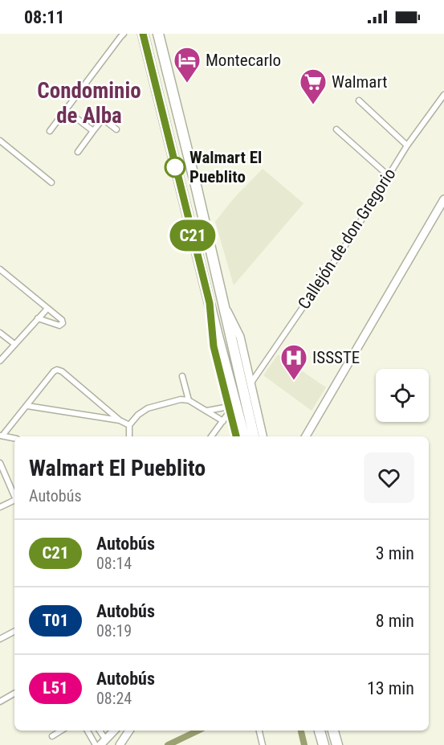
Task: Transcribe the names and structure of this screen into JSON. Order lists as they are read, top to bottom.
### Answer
{
  "streets": {
    "street": ["Callejón de don Gregorio"]
  },
  "districts": ["Condominio de Alba"],
  "places": {
    "hotel": ["Montecarlo"],
    "supermarket": ["Walmart"],
    "other": ["Walmart El Pueblito"],
    "hospital": ["ISSSTE"]
  },
  "lines": ["bus line C21"],
  "page": {
    "status": "08:11",
    "on_map": "C21",
    "heading": ["Walmart El Pueblito", "Autobús"],
    "list": [
      {
        "mark": "C21",
        "name": "Autobús",
        "note": "08:14",
        "value": "3 min"
      },
      {
        "mark": "T01",
        "name": "Autobús",
        "note": "08:19",
        "value": "8 min"
      },
      {
        "mark": "L51",
        "name": "Autobús",
        "note": "08:24",
        "value": "13 min"
      }
    ]
  }
}
